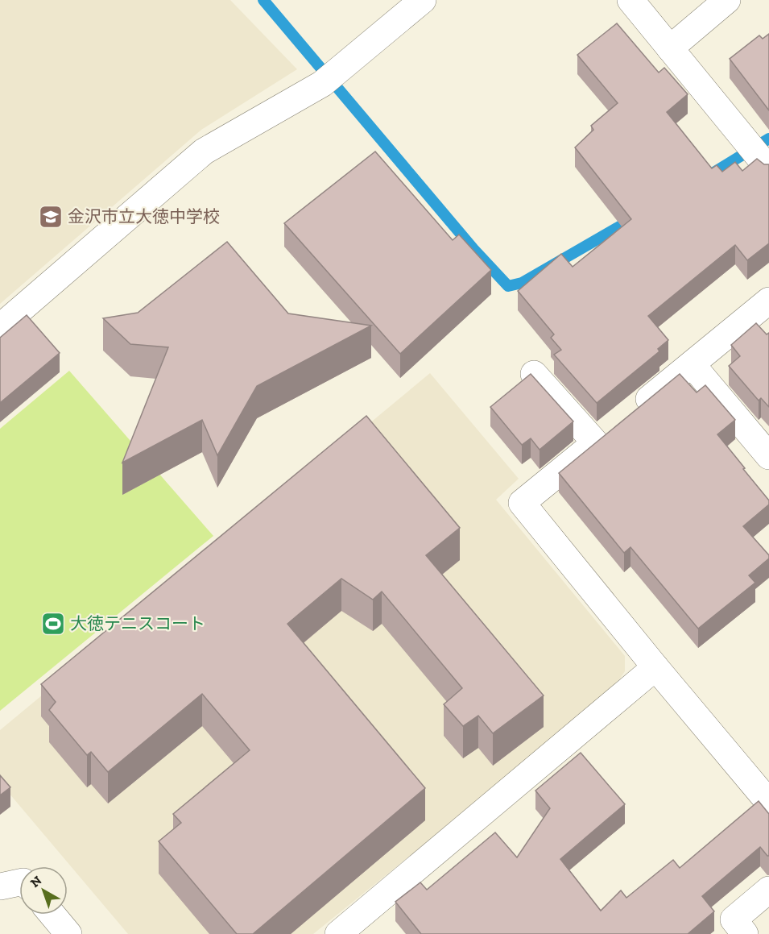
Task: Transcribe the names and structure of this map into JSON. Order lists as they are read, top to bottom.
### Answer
{
  "places": {
    "school or university": ["金沢市立大徳中学校"],
    "sports": ["大徳テニスコート"]
  },
  "north": "top left"
}
